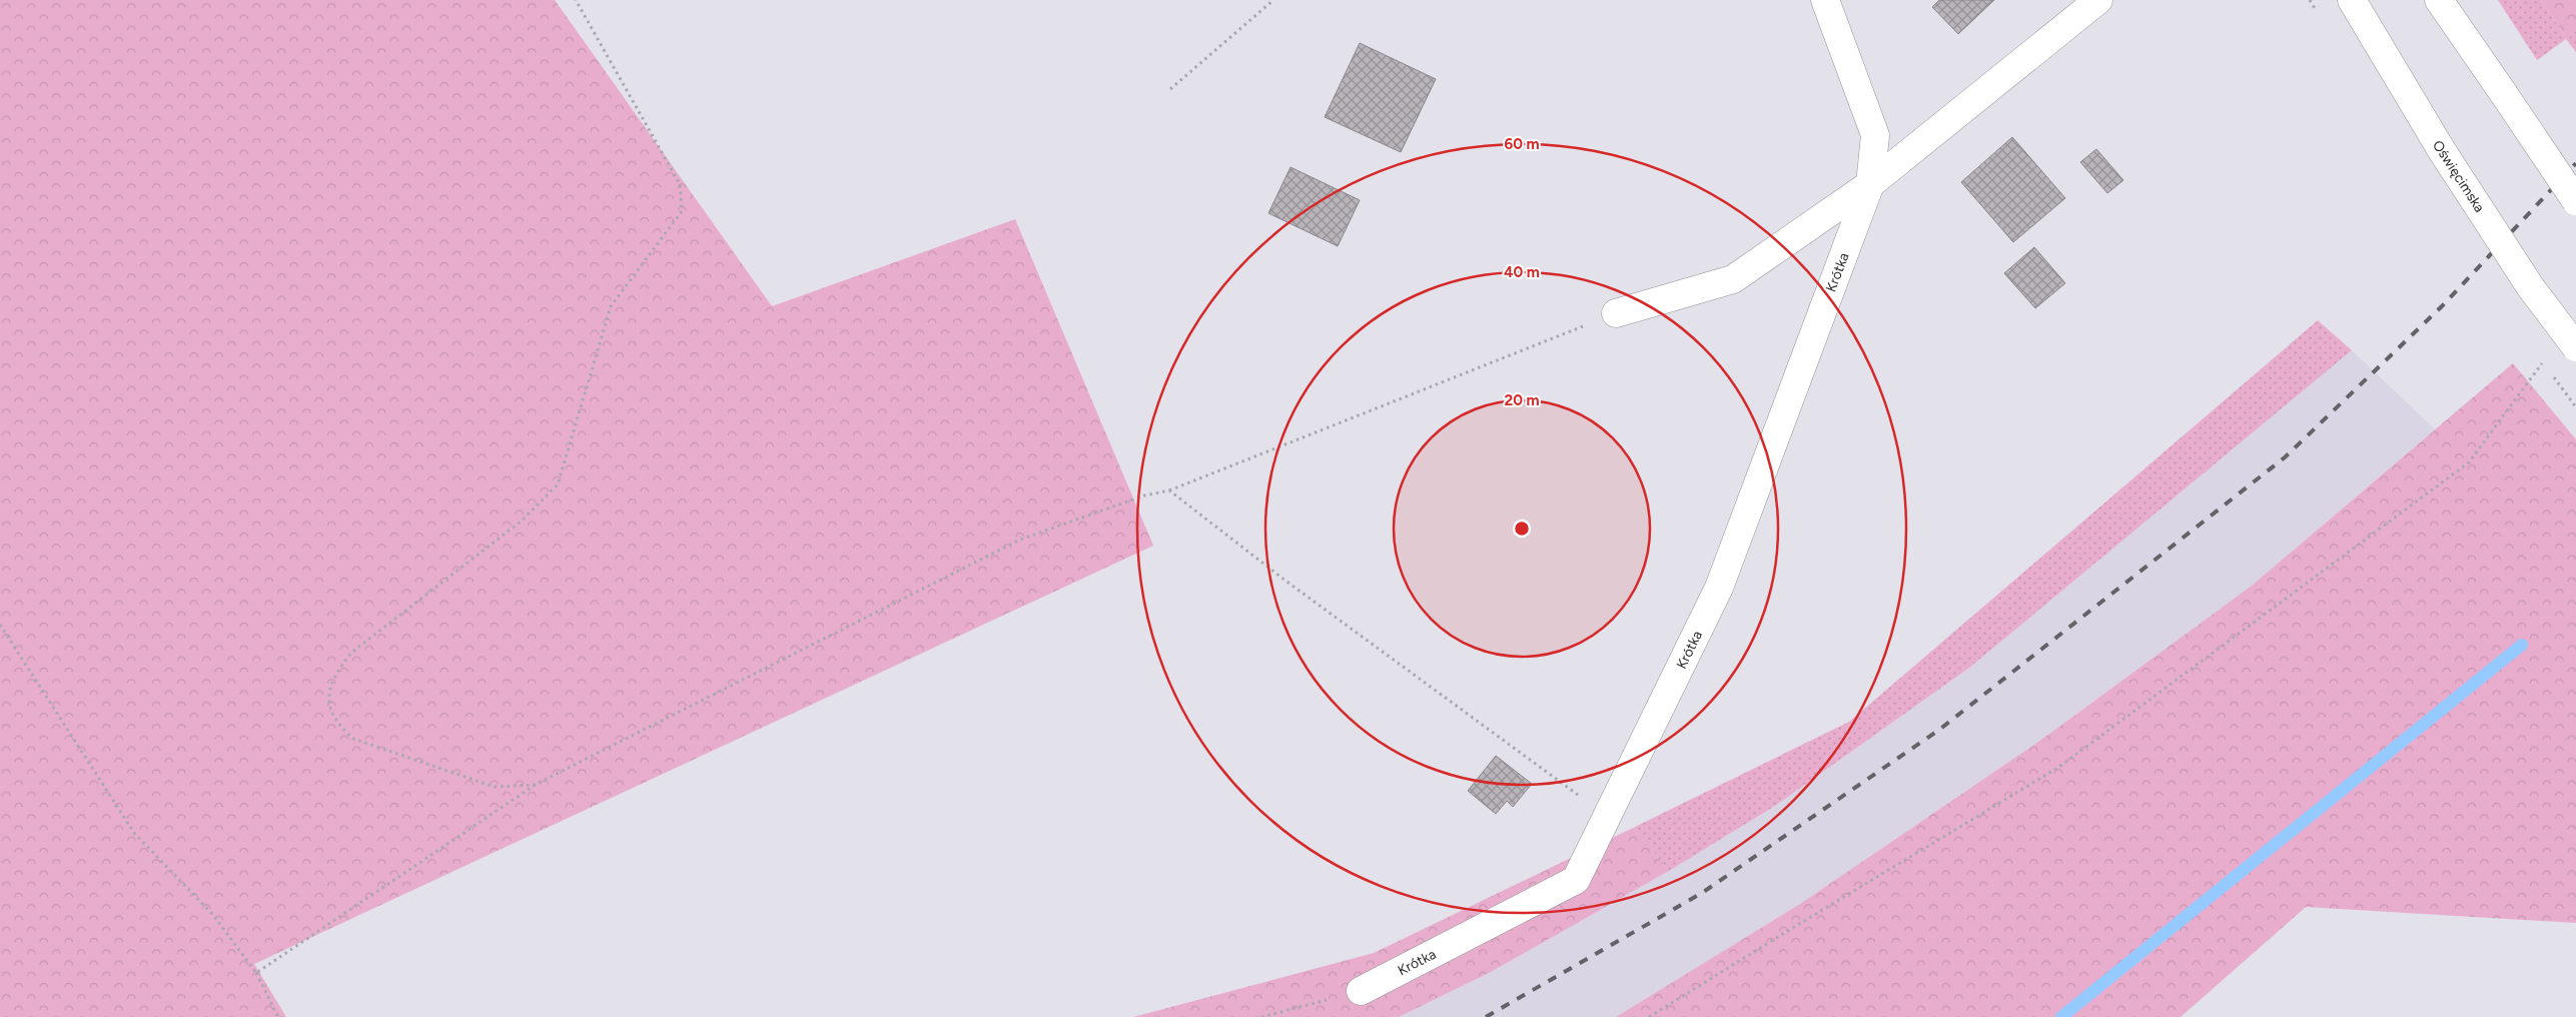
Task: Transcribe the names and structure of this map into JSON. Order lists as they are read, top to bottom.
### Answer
{
  "streets": {
    "main road": ["Oświęcimska", "Krótka"]
  },
  "rings": ["60 m", "40 m", "20 m"]
}
